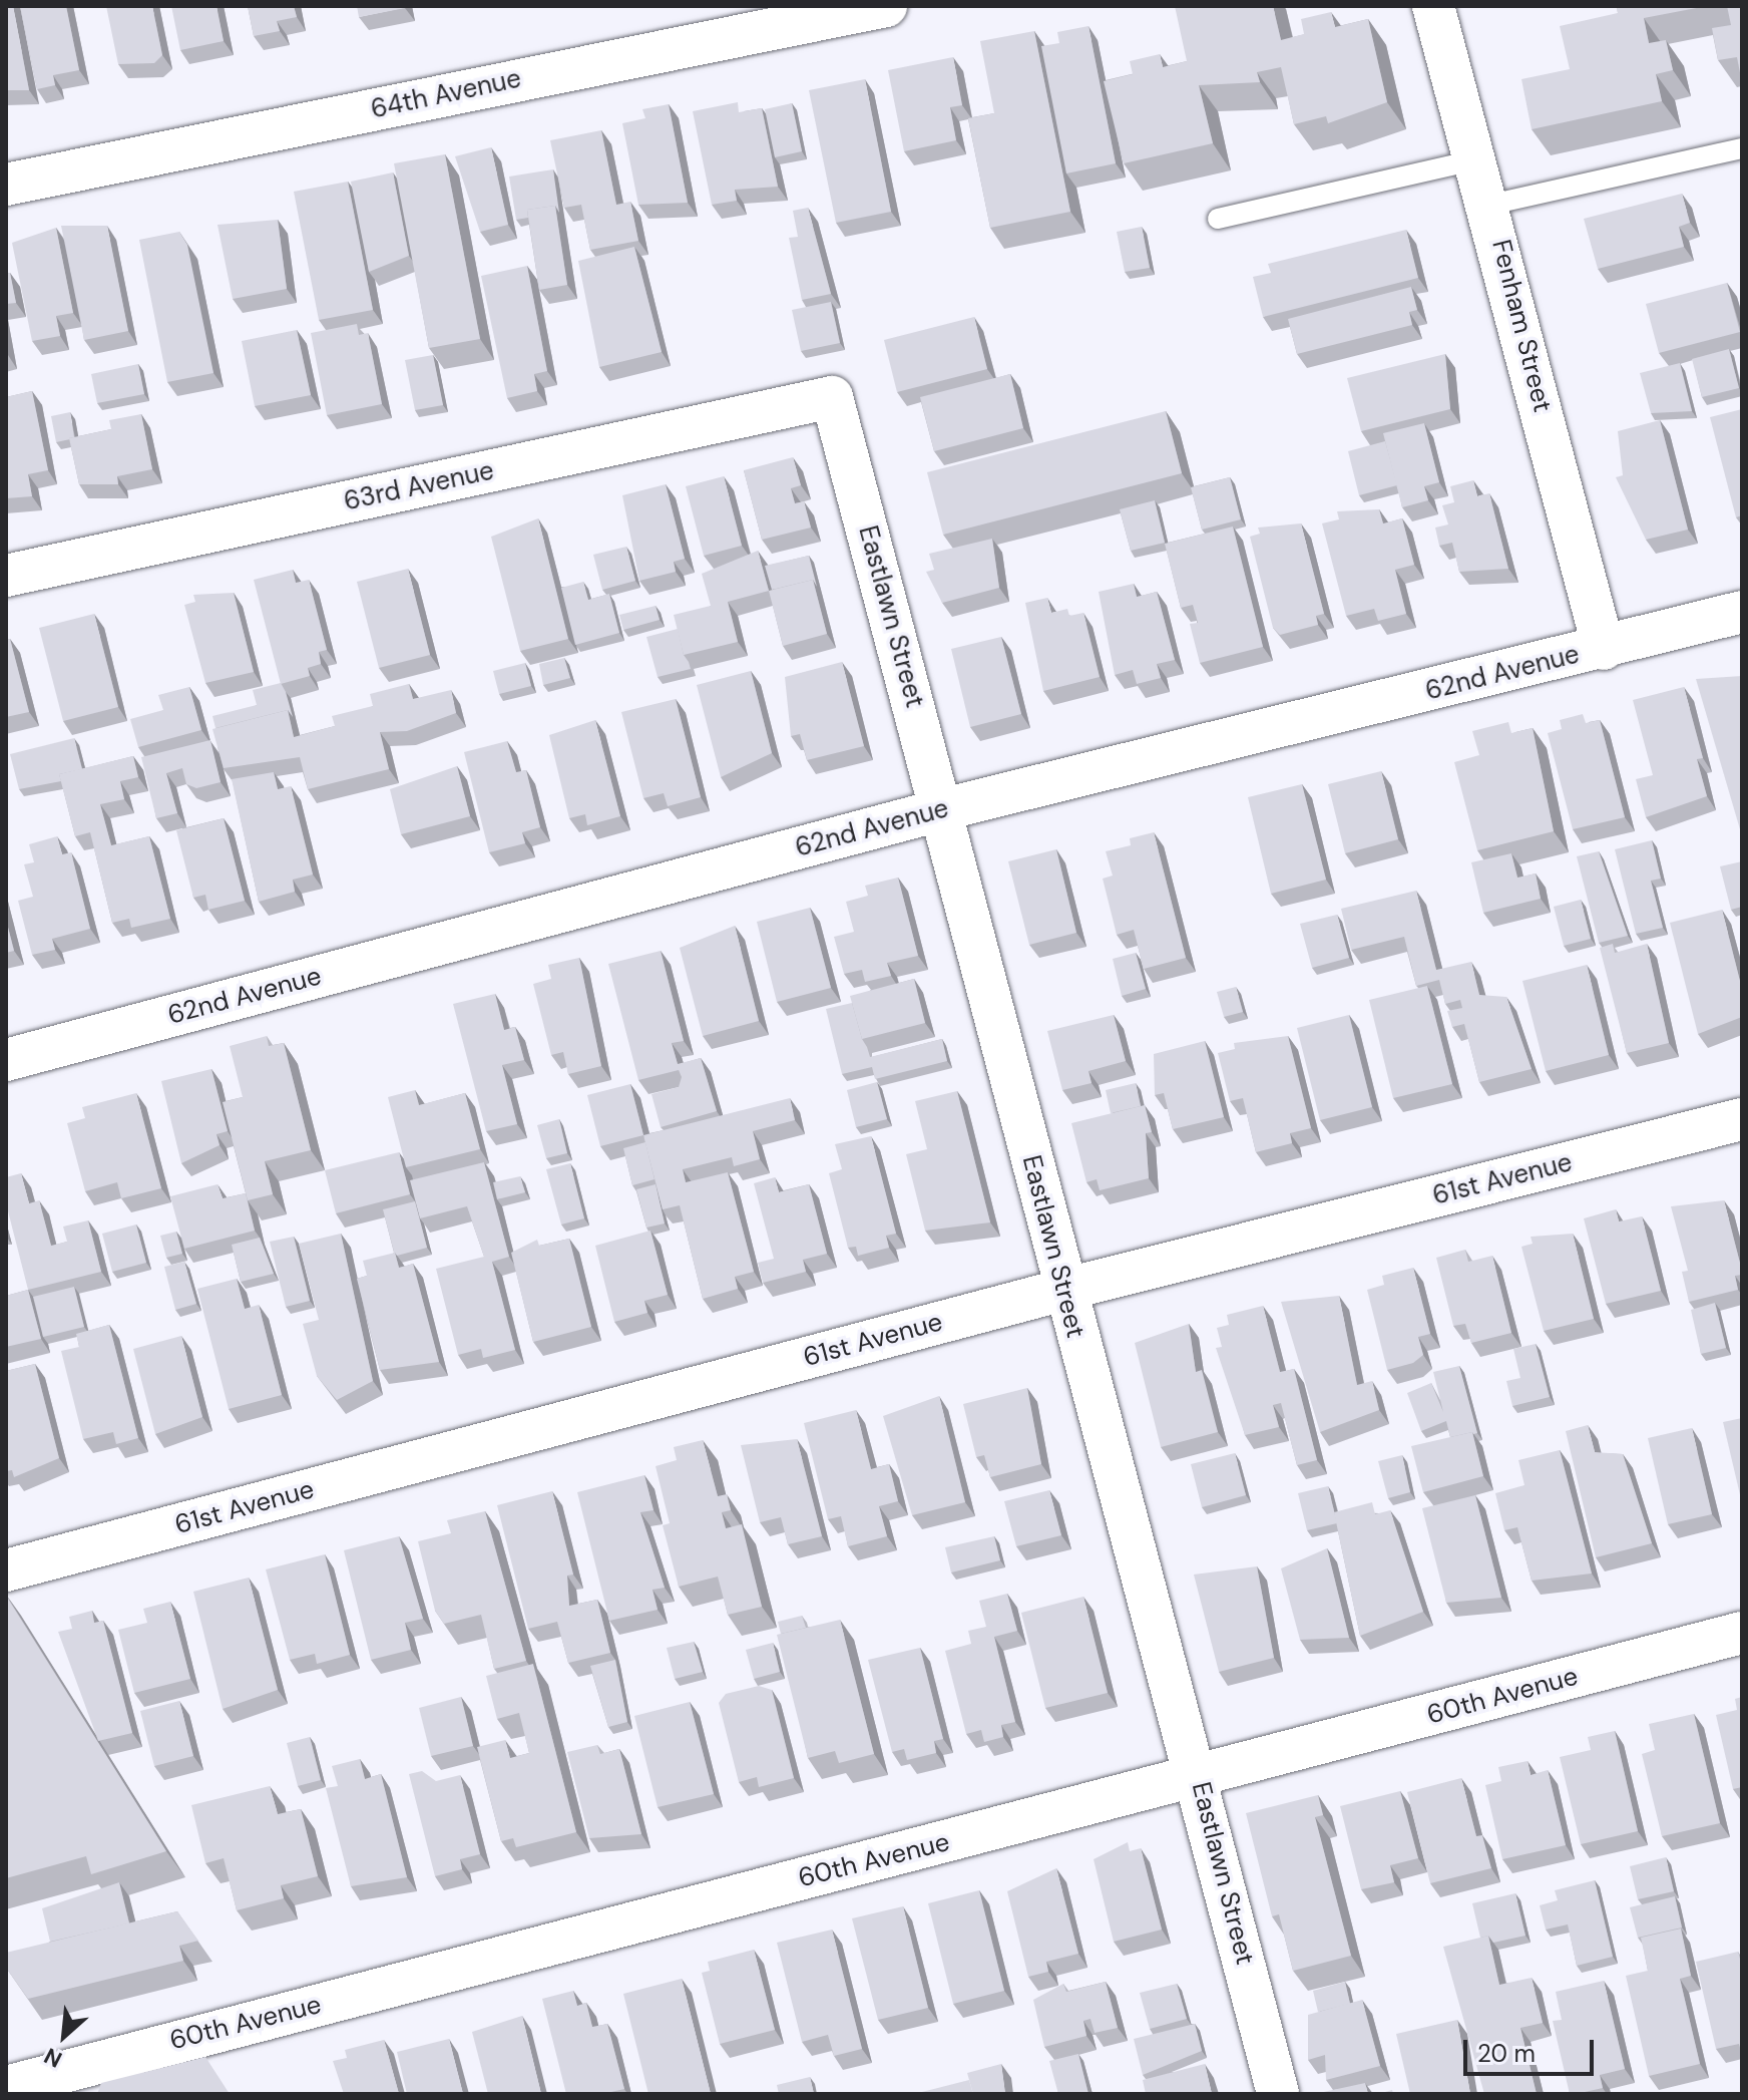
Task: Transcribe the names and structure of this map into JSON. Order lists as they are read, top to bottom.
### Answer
{
  "streets": {
    "street": [
      "64th Avenue",
      "Fenham Street",
      "63rd Avenue",
      "Eastlawn Street",
      "62nd Avenue",
      "61st Avenue",
      "60th Avenue"
    ]
  },
  "crossings": [
    ["Fenham Street", "62nd Avenue"],
    ["63rd Avenue", "Eastlawn Street"],
    ["Eastlawn Street", "62nd Avenue"],
    ["Eastlawn Street", "61st Avenue"],
    ["Eastlawn Street", "60th Avenue"]
  ],
  "scale_bar": "20 m",
  "north": "bottom left"
}
